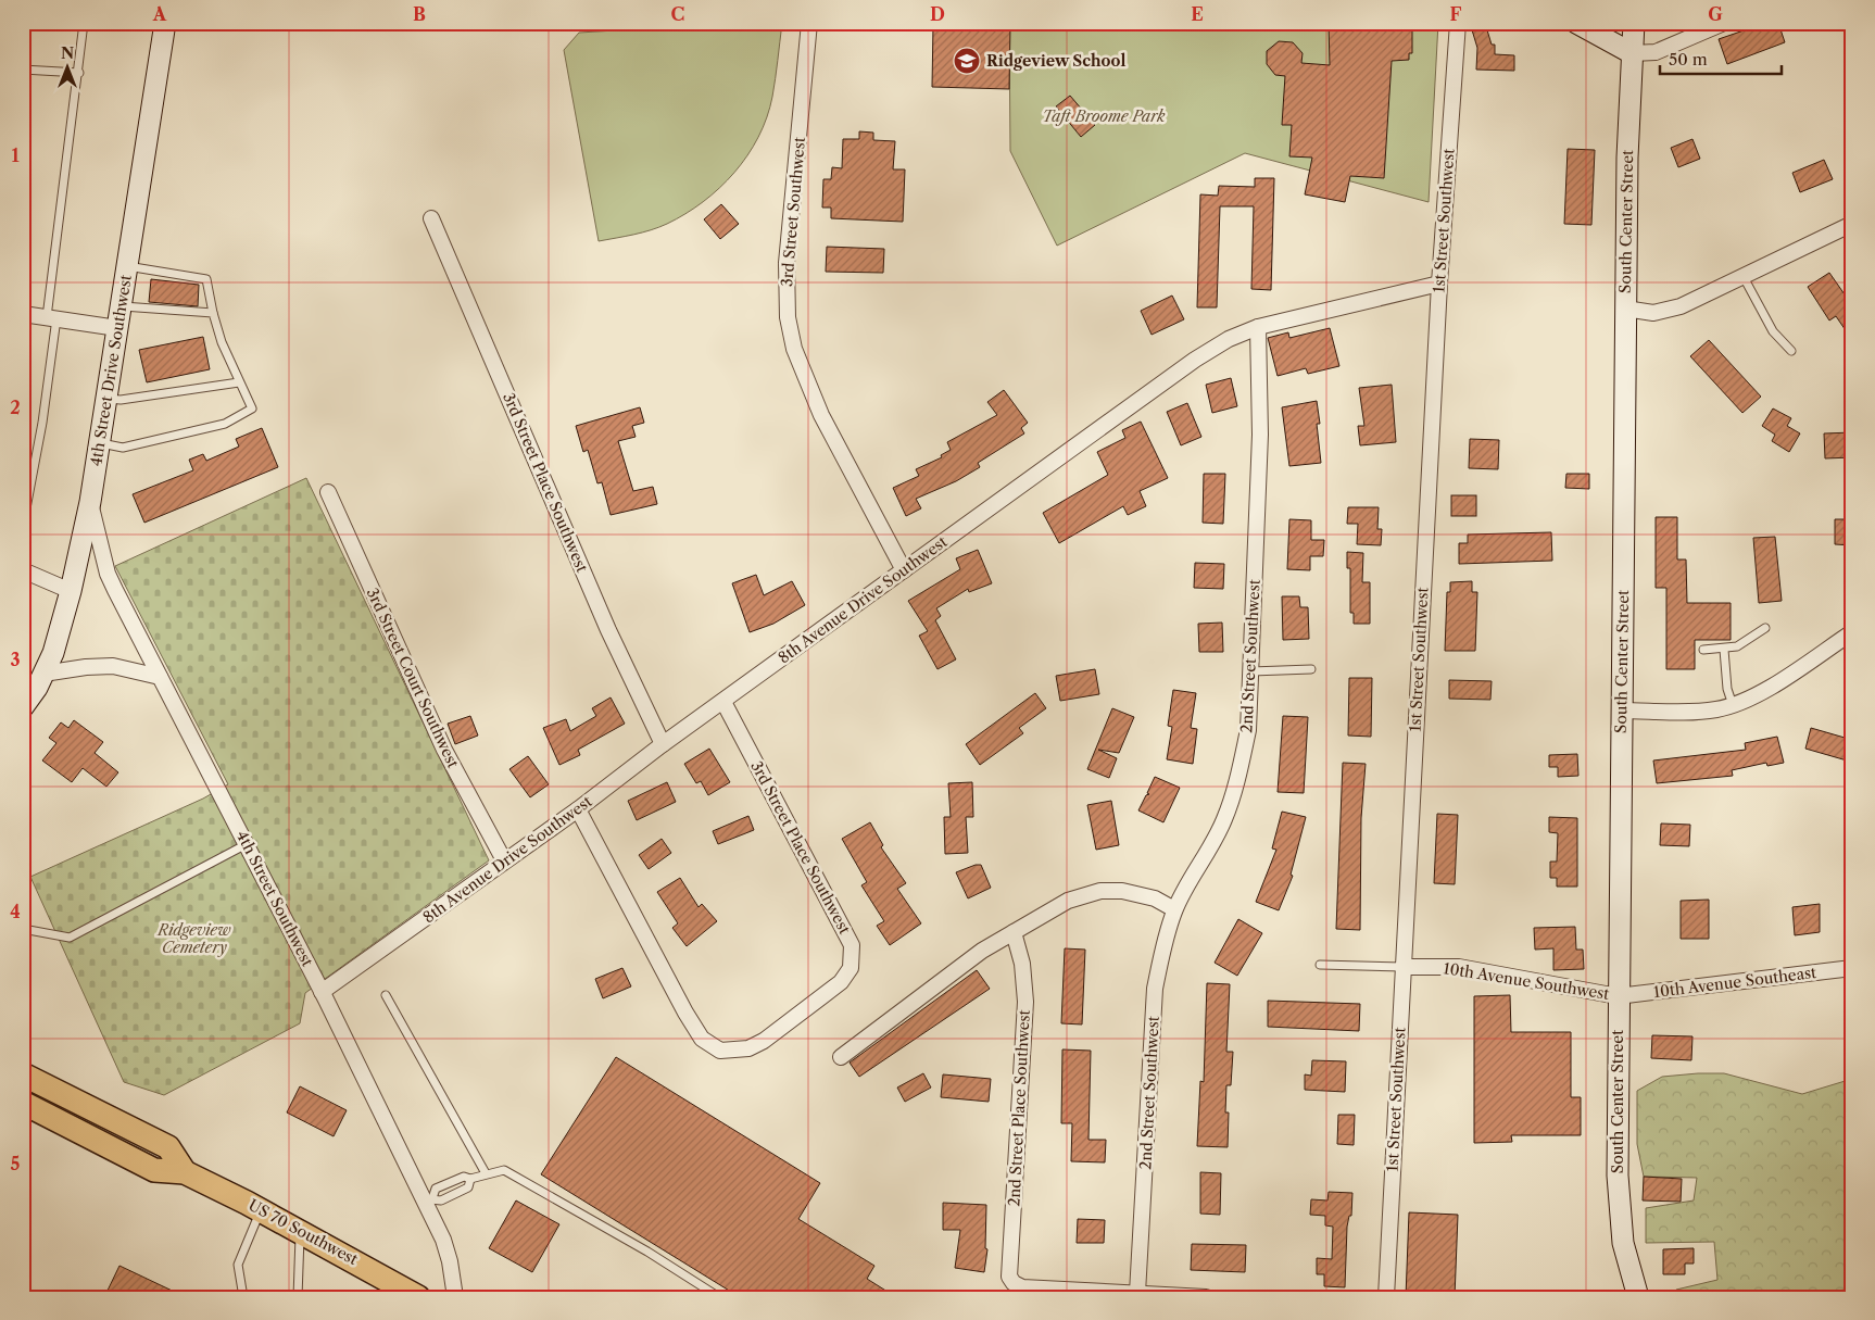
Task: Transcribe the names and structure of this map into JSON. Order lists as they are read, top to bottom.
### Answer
{
  "streets": {
    "main road": ["US 70 Southwest"],
    "street": [
      "3rd Street Southwest",
      "1st Street Southwest",
      "South Center Street",
      "4th Street Drive Southwest",
      "3rd Street Place Southwest",
      "8th Avenue Drive Southwest",
      "2nd Street Southwest",
      "3rd Street Court Southwest",
      "4th Street Southwest",
      "10th Avenue Southwest",
      "10th Avenue Southeast",
      "2nd Street Place Southwest"
    ]
  },
  "crossings": [
    ["3rd Street Southwest", "8th Avenue Drive Southwest"],
    ["1st Street Southwest", "8th Avenue Drive Southwest"],
    ["1st Street Southwest", "10th Avenue Southwest"],
    ["South Center Street", "10th Avenue Southwest"],
    ["South Center Street", "10th Avenue Southeast"],
    ["4th Street Drive Southwest", "4th Street Southwest"],
    ["3rd Street Place Southwest", "8th Avenue Drive Southwest"],
    ["8th Avenue Drive Southwest", "2nd Street Southwest"],
    ["8th Avenue Drive Southwest", "3rd Street Court Southwest"],
    ["8th Avenue Drive Southwest", "4th Street Southwest"],
    ["2nd Street Southwest", "2nd Street Place Southwest"],
    ["10th Avenue Southwest", "10th Avenue Southeast"]
  ],
  "parks": ["Taft Broome Park", "Ridgeview Cemetery"],
  "places": {
    "school or university": ["Ridgeview School"]
  },
  "scale_bar": "50 m",
  "north": "top",
  "grid": {
    "columns": [
      "A",
      "B",
      "C",
      "D",
      "E",
      "F",
      "G"
    ],
    "rows": [
      "1",
      "2",
      "3",
      "4",
      "5"
    ]
  }
}
